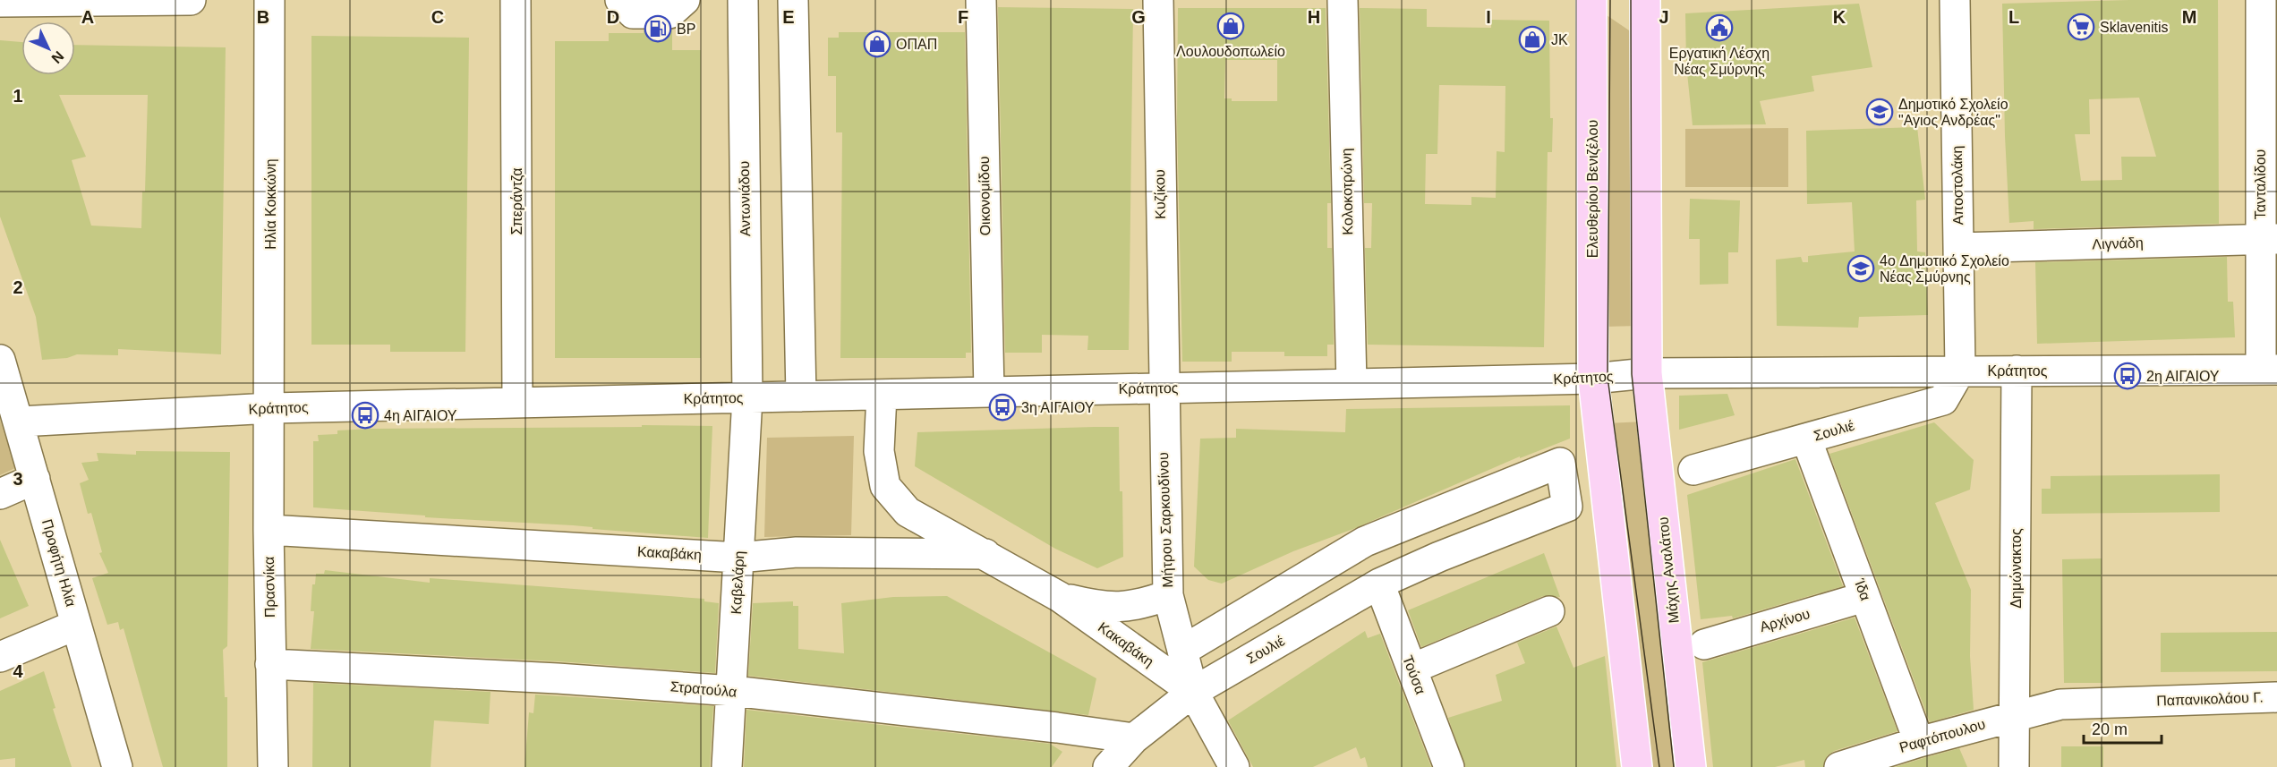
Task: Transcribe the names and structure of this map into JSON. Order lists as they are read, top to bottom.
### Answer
{
  "streets": {
    "main road": ["Ελευθερίου Βενιζέλου", "Μάχης Αναλάτου"],
    "street": [
      "Τανταλίδου",
      "Αποστολάκη",
      "Κολοκοτρώνη",
      "Κυζίκου",
      "Οικονομίδου",
      "Αντωνιάδου",
      "Σπεράντζα",
      "Ηλία Κοκκώνη",
      "Λιγνάδη",
      "Κράτητος",
      "Σουλιέ",
      "Μήτρου Σαρκουδίνου",
      "Κακαβάκη",
      "Προφήτη Ηλία",
      "Δημώνακτος",
      "Καβελάρη",
      "Πρασνίκα",
      "Ίδα",
      "Αρχίνου",
      "Τούσα",
      "Στρατούλα",
      "Παπανικολάου Γ.",
      "Ραφτόπουλου"
    ]
  },
  "crossings": [
    ["Τανταλίδου", "Λιγνάδη"],
    ["Τανταλίδου", "Κράτητος"],
    ["Αποστολάκη", "Λιγνάδη"],
    ["Αποστολάκη", "Κράτητος"],
    ["Αποστολάκη", "Σουλιέ"],
    ["Ελευθερίου Βενιζέλου", "Κράτητος"],
    ["Κολοκοτρώνη", "Κράτητος"],
    ["Κυζίκου", "Κράτητος"],
    ["Κυζίκου", "Μήτρου Σαρκουδίνου"],
    ["Οικονομίδου", "Κράτητος"],
    ["Αντωνιάδου", "Κράτητος"],
    ["Αντωνιάδου", "Καβελάρη"],
    ["Σπεράντζα", "Κράτητος"],
    ["Ηλία Κοκκώνη", "Κράτητος"],
    ["Ηλία Κοκκώνη", "Πρασνίκα"],
    ["Κράτητος", "Σουλιέ"],
    ["Κράτητος", "Μήτρου Σαρκουδίνου"],
    ["Κράτητος", "Προφήτη Ηλία"],
    ["Κράτητος", "Δημώνακτος"],
    ["Κράτητος", "Μάχης Αναλάτου"],
    ["Κράτητος", "Καβελάρη"],
    ["Κράτητος", "Πρασνίκα"],
    ["Σουλιέ", "Μήτρου Σαρκουδίνου"],
    ["Σουλιέ", "Κακαβάκη"],
    ["Σουλιέ", "Ίδα"],
    ["Σουλιέ", "Τούσα"],
    ["Σουλιέ", "Στρατούλα"],
    ["Μήτρου Σαρκουδίνου", "Κακαβάκη"],
    ["Κακαβάκη", "Καβελάρη"],
    ["Κακαβάκη", "Πρασνίκα"],
    ["Δημώνακτος", "Παπανικολάου Γ."],
    ["Δημώνακτος", "Ραφτόπουλου"],
    ["Καβελάρη", "Στρατούλα"],
    ["Πρασνίκα", "Στρατούλα"],
    ["Ίδα", "Αρχίνου"],
    ["Ίδα", "Ραφτόπουλου"],
    ["Παπανικολάου Γ.", "Ραφτόπουλου"]
  ],
  "places": {
    "shop": ["Λουλουδοπωλείο", "JK", "ΟΠΑΠ"],
    "supermarket": ["Sklavenitis"],
    "public building": ["Εργατική Λέσχη Νέας Σμύρνης"],
    "fuel station": ["BP"],
    "school or university": ["Δημοτικό Σχολείο \"Αγιος Ανδρέας\"", "4o Δημοτικό Σχολείο Νέας Σμύρνης"],
    "bus stop": ["2η ΑΙΓΑΙΟΥ", "3η ΑΙΓΑΙΟΥ", "4η ΑΙΓΑΙΟΥ"]
  },
  "scale_bar": "20 m",
  "north": "bottom right",
  "grid": {
    "columns": [
      "A",
      "B",
      "C",
      "D",
      "E",
      "F",
      "G",
      "H",
      "I",
      "J",
      "K",
      "L",
      "M"
    ],
    "rows": [
      "1",
      "2",
      "3",
      "4"
    ]
  }
}
